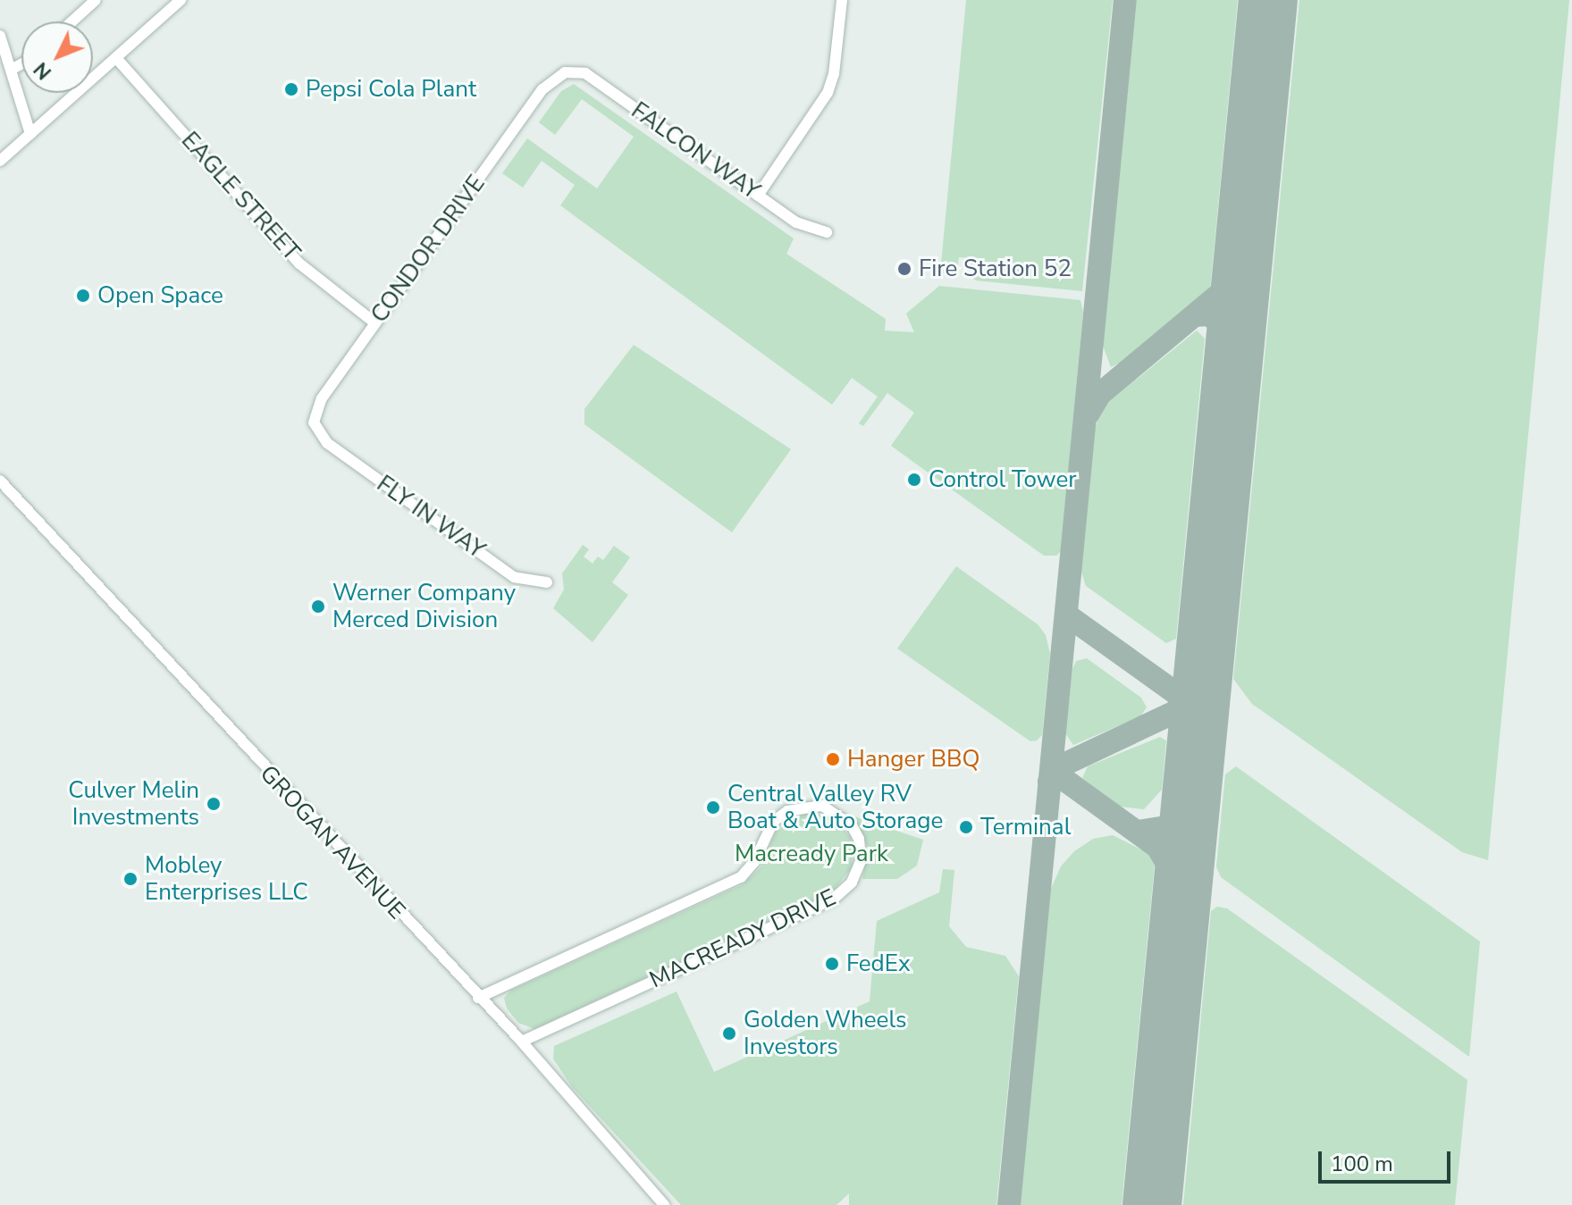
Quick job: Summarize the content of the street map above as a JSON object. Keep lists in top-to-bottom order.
{
  "streets": {
    "street": [
      "FALCON WAY",
      "EAGLE STREET",
      "CONDOR DRIVE",
      "FLY IN WAY",
      "GROGAN AVENUE",
      "MACREADY DRIVE"
    ]
  },
  "crossings": [
    ["FALCON WAY", "CONDOR DRIVE"],
    ["EAGLE STREET", "CONDOR DRIVE"],
    ["CONDOR DRIVE", "FLY IN WAY"],
    ["GROGAN AVENUE", "MACREADY DRIVE"]
  ],
  "parks": ["Macready Park"],
  "places": [
    "Pepsi Cola Plant",
    "Fire Station 52",
    "Open Space",
    "Control Tower",
    "Werner Company Merced Division",
    "Hanger BBQ",
    "Culver Melin Investments",
    "Central Valley RV Boat & Auto Storage",
    "Terminal",
    "Mobley Enterprises LLC",
    "FedEx",
    "Golden Wheels Investors"
  ],
  "scale_bar": "100 m",
  "north": "bottom left"
}
